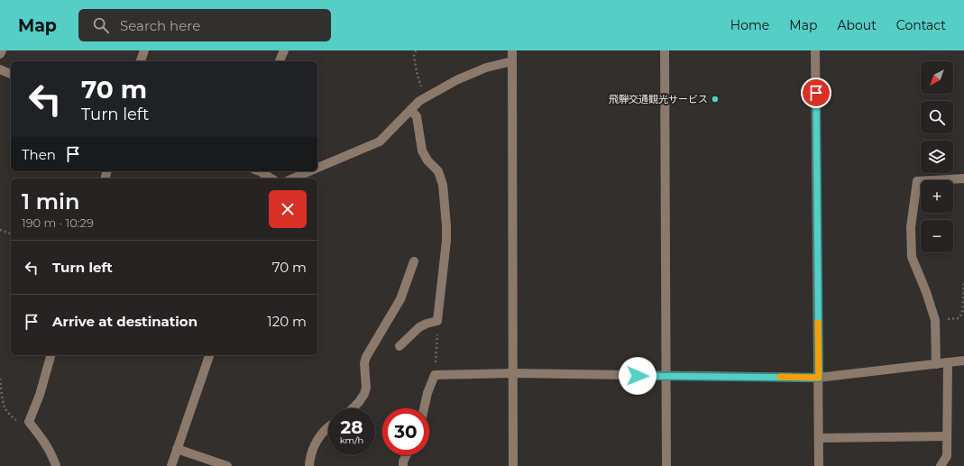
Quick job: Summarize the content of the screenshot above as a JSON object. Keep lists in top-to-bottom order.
{
  "places": ["飛騨交通観光サービス"],
  "north": "bottom left",
  "page": {
    "header": "Map",
    "search": "Search here",
    "nav": [
      "Home",
      "Map",
      "About",
      "Contact"
    ],
    "map_buttons": ["+", "−"],
    "turn": ["70 m", "Turn left"],
    "then": "Then",
    "heading": ["1 min", "190 m · 10:29"],
    "list": [
      {
        "name": "Turn left",
        "value": "70 m"
      },
      {
        "name": "Arrive at destination",
        "value": "120 m"
      }
    ],
    "speed": "28 km/h",
    "limit": "30"
  }
}
